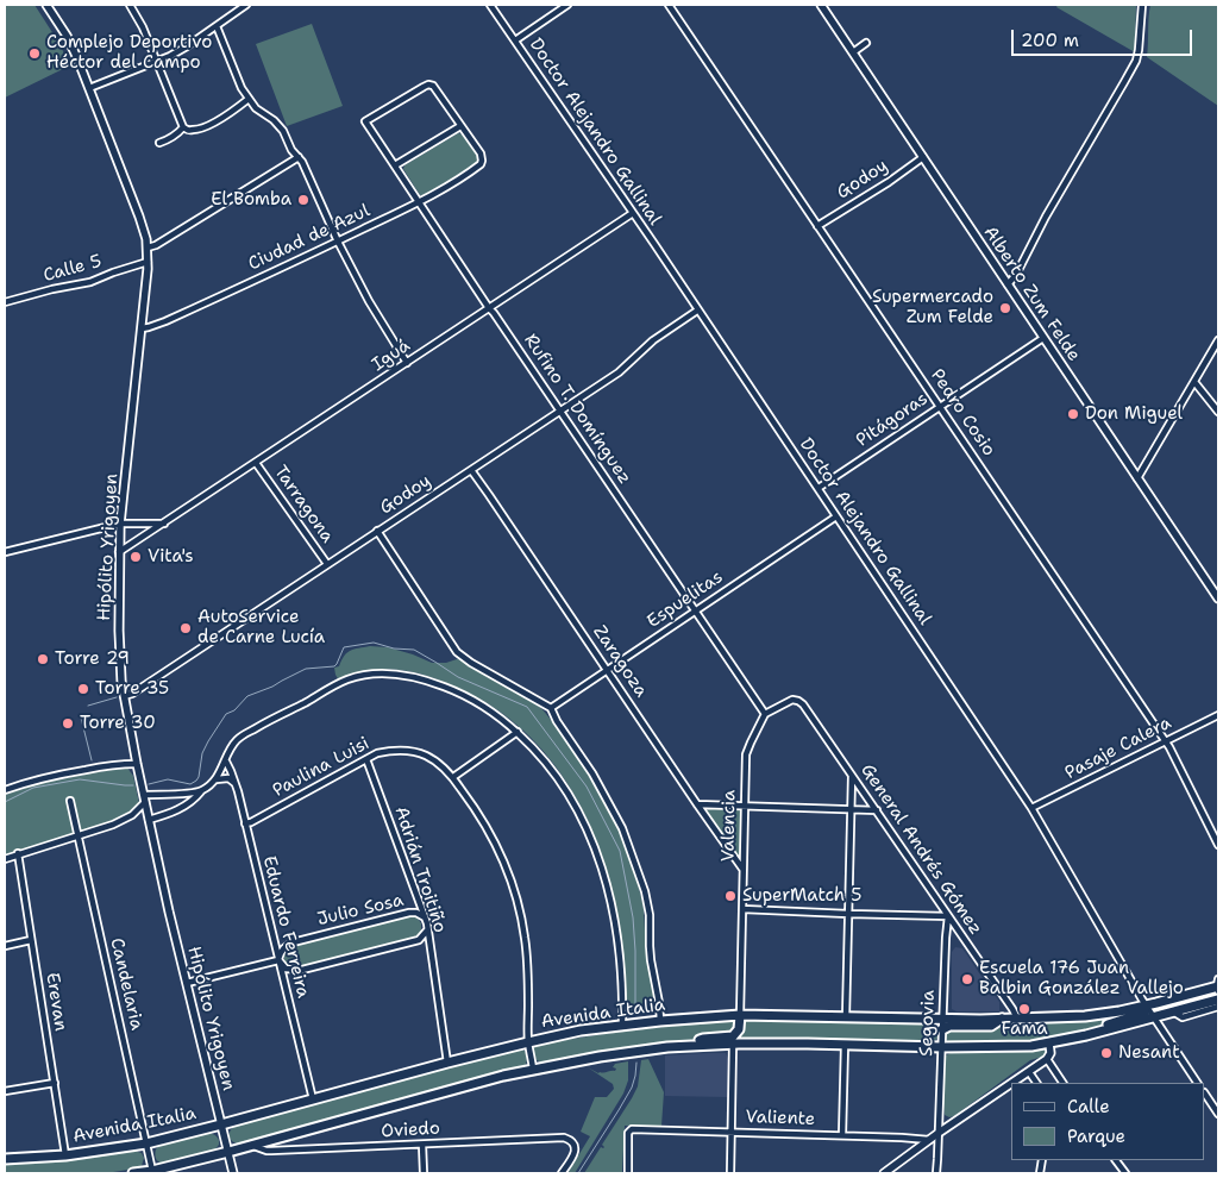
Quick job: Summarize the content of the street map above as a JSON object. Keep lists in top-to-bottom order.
{
  "streets": {
    "main road": ["Avenida Italia"],
    "street": [
      "Doctor Alejandro Gallinal",
      "Godoy",
      "Ciudad de Azul",
      "Calle 5",
      "Alberto Zum Felde",
      "Iguá",
      "Rufino T. Domínguez",
      "Pedro Cosio",
      "Pitágoras",
      "Tarragona",
      "Hipólito Yrigoyen",
      "Espuelitas",
      "Zaragoza",
      "Pasaje Calera",
      "Paulina Luisi",
      "Valencia",
      "General Andrés Gómez",
      "Adrián Troitiño",
      "Julio Sosa",
      "Eduardo Ferreira",
      "Candelaria",
      "Erevan",
      "Segovia",
      "Valiente",
      "Oviedo"
    ]
  },
  "crossings": [
    ["Doctor Alejandro Gallinal", "Godoy"],
    ["Doctor Alejandro Gallinal", "Iguá"],
    ["Doctor Alejandro Gallinal", "Pitágoras"],
    ["Doctor Alejandro Gallinal", "Espuelitas"],
    ["Doctor Alejandro Gallinal", "Pasaje Calera"],
    ["Doctor Alejandro Gallinal", "Avenida Italia"],
    ["Godoy", "Alberto Zum Felde"],
    ["Godoy", "Rufino T. Domínguez"],
    ["Godoy", "Pedro Cosio"],
    ["Godoy", "Tarragona"],
    ["Godoy", "Hipólito Yrigoyen"],
    ["Godoy", "Zaragoza"],
    ["Ciudad de Azul", "Rufino T. Domínguez"],
    ["Ciudad de Azul", "Hipólito Yrigoyen"],
    ["Calle 5", "Hipólito Yrigoyen"],
    ["Alberto Zum Felde", "Pitágoras"],
    ["Iguá", "Rufino T. Domínguez"],
    ["Iguá", "Tarragona"],
    ["Iguá", "Hipólito Yrigoyen"],
    ["Rufino T. Domínguez", "Espuelitas"],
    ["Rufino T. Domínguez", "Valencia"],
    ["Rufino T. Domínguez", "General Andrés Gómez"],
    ["Pedro Cosio", "Pitágoras"],
    ["Pedro Cosio", "Pasaje Calera"],
    ["Hipólito Yrigoyen", "Avenida Italia"],
    ["Espuelitas", "Zaragoza"],
    ["Zaragoza", "Valencia"],
    ["Paulina Luisi", "Adrián Troitiño"],
    ["Paulina Luisi", "Eduardo Ferreira"],
    ["Paulina Luisi", "Avenida Italia"],
    ["Valencia", "General Andrés Gómez"],
    ["Valencia", "Avenida Italia"],
    ["General Andrés Gómez", "Avenida Italia"],
    ["General Andrés Gómez", "Segovia"],
    ["Adrián Troitiño", "Julio Sosa"],
    ["Adrián Troitiño", "Avenida Italia"],
    ["Julio Sosa", "Eduardo Ferreira"],
    ["Eduardo Ferreira", "Avenida Italia"],
    ["Candelaria", "Avenida Italia"],
    ["Erevan", "Avenida Italia"],
    ["Avenida Italia", "Segovia"]
  ],
  "places": [
    "Complejo Deportivo Héctor del Campo",
    "El Bomba",
    "Supermercado Zum Felde",
    "Don Miguel",
    "Vita's",
    "AutoService de Carne Lucía",
    "Torre 29",
    "Torre 35",
    "Torre 30",
    "SuperMatch 5",
    "Escuela 176 Juan Balbin González Vallejo",
    "Fama",
    "Nesant"
  ],
  "legend": ["Calle", "Parque"],
  "scale_bar": "200 m"
}
